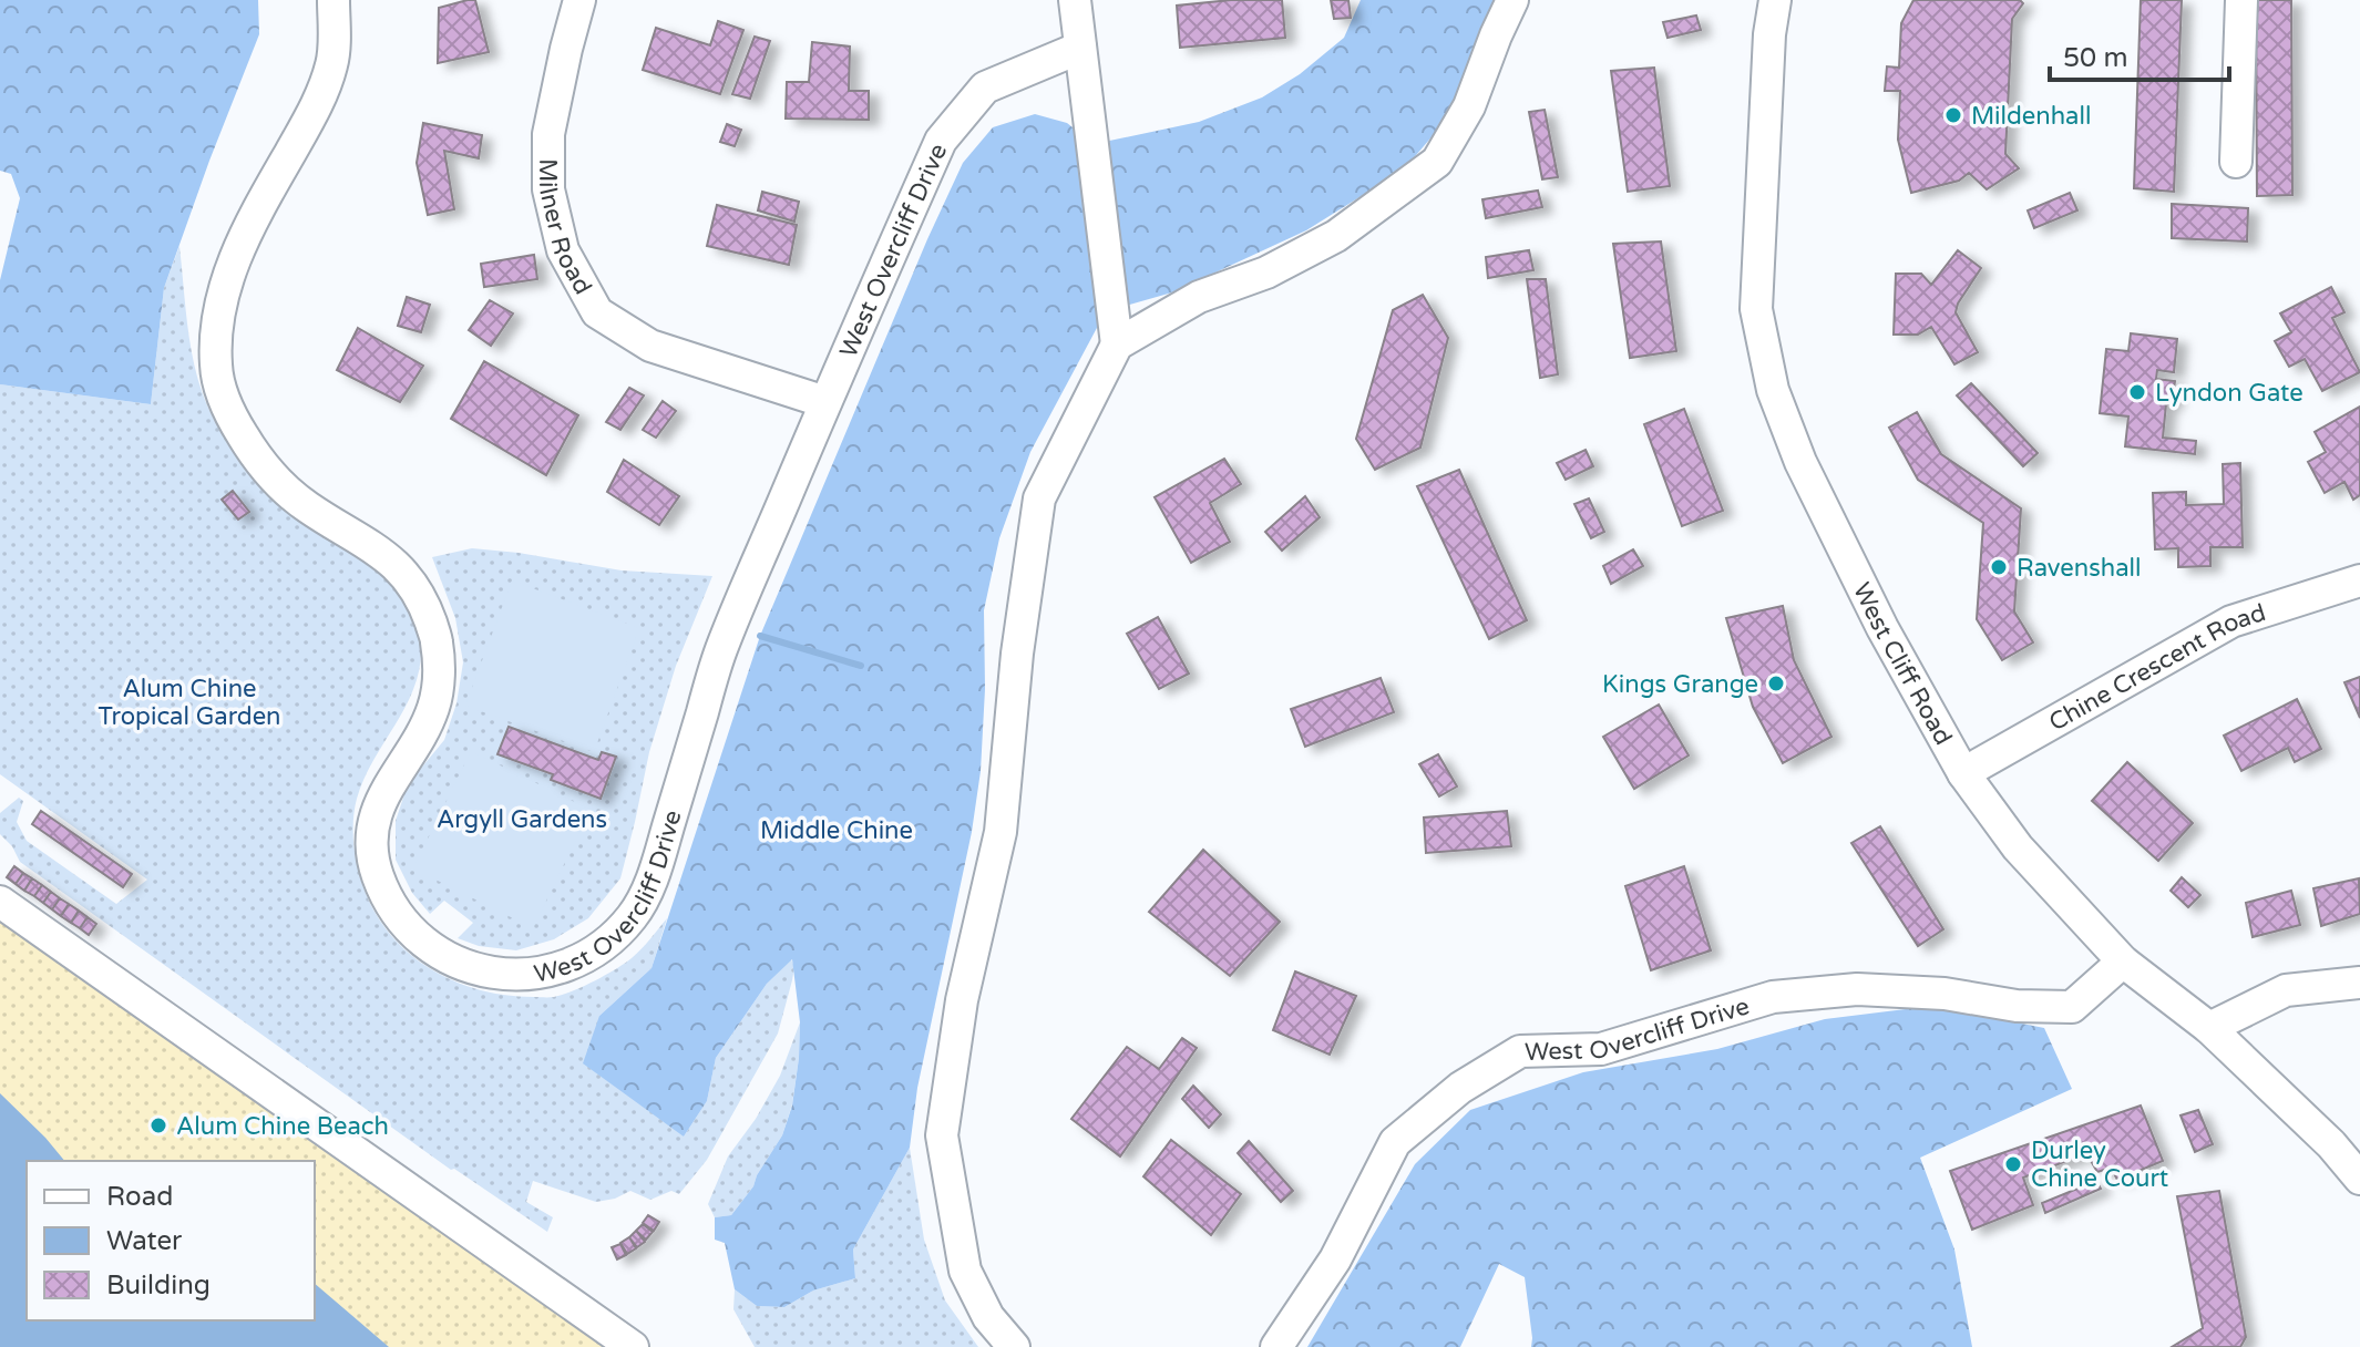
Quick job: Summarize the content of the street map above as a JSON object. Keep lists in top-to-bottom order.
{
  "streets": {
    "street": [
      "Milner Road",
      "West Overcliff Drive",
      "West Cliff Road",
      "Chine Crescent Road"
    ]
  },
  "crossings": [
    ["Milner Road", "West Overcliff Drive"],
    ["West Overcliff Drive", "West Cliff Road"],
    ["West Cliff Road", "Chine Crescent Road"]
  ],
  "parks": ["Alum Chine Tropical Garden", "Argyll Gardens", "Middle Chine"],
  "places": [
    "Mildenhall",
    "Lyndon Gate",
    "Ravenshall",
    "Kings Grange",
    "Alum Chine Beach",
    "Durley Chine Court"
  ],
  "legend": ["Road", "Water", "Building"],
  "scale_bar": "50 m"
}
